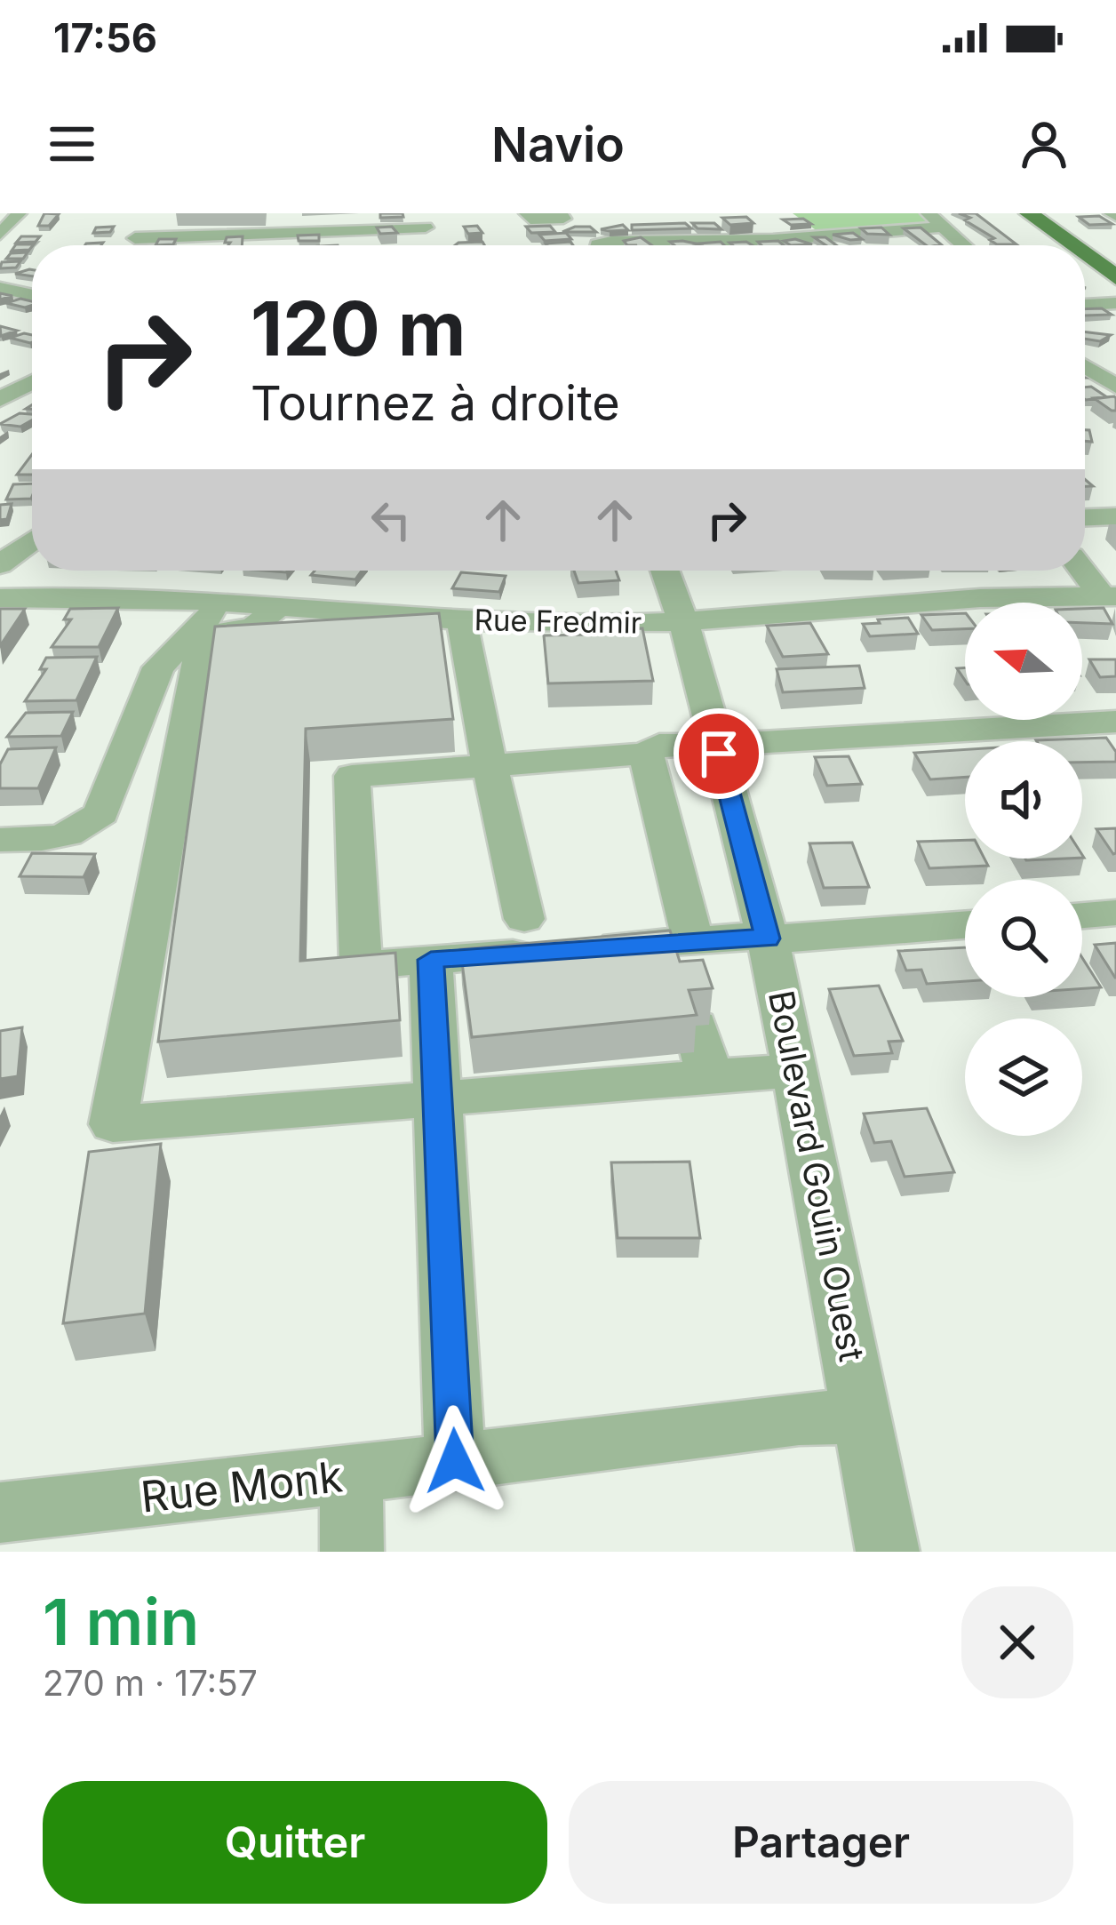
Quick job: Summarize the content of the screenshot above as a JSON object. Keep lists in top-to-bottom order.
{
  "streets": {
    "street": ["Rue Fredmir", "Boulevard Gouin Ouest", "Rue Monk"]
  },
  "crossings": [
    ["Rue Fredmir", "Boulevard Gouin Ouest"],
    ["Boulevard Gouin Ouest", "Rue Monk"]
  ],
  "north": "left",
  "page": {
    "status": "17:56",
    "header": "Navio",
    "turn": ["120 m", "Tournez à droite"],
    "heading": ["1 min", "270 m · 17:57"],
    "buttons": ["Quitter", "Partager"]
  }
}
